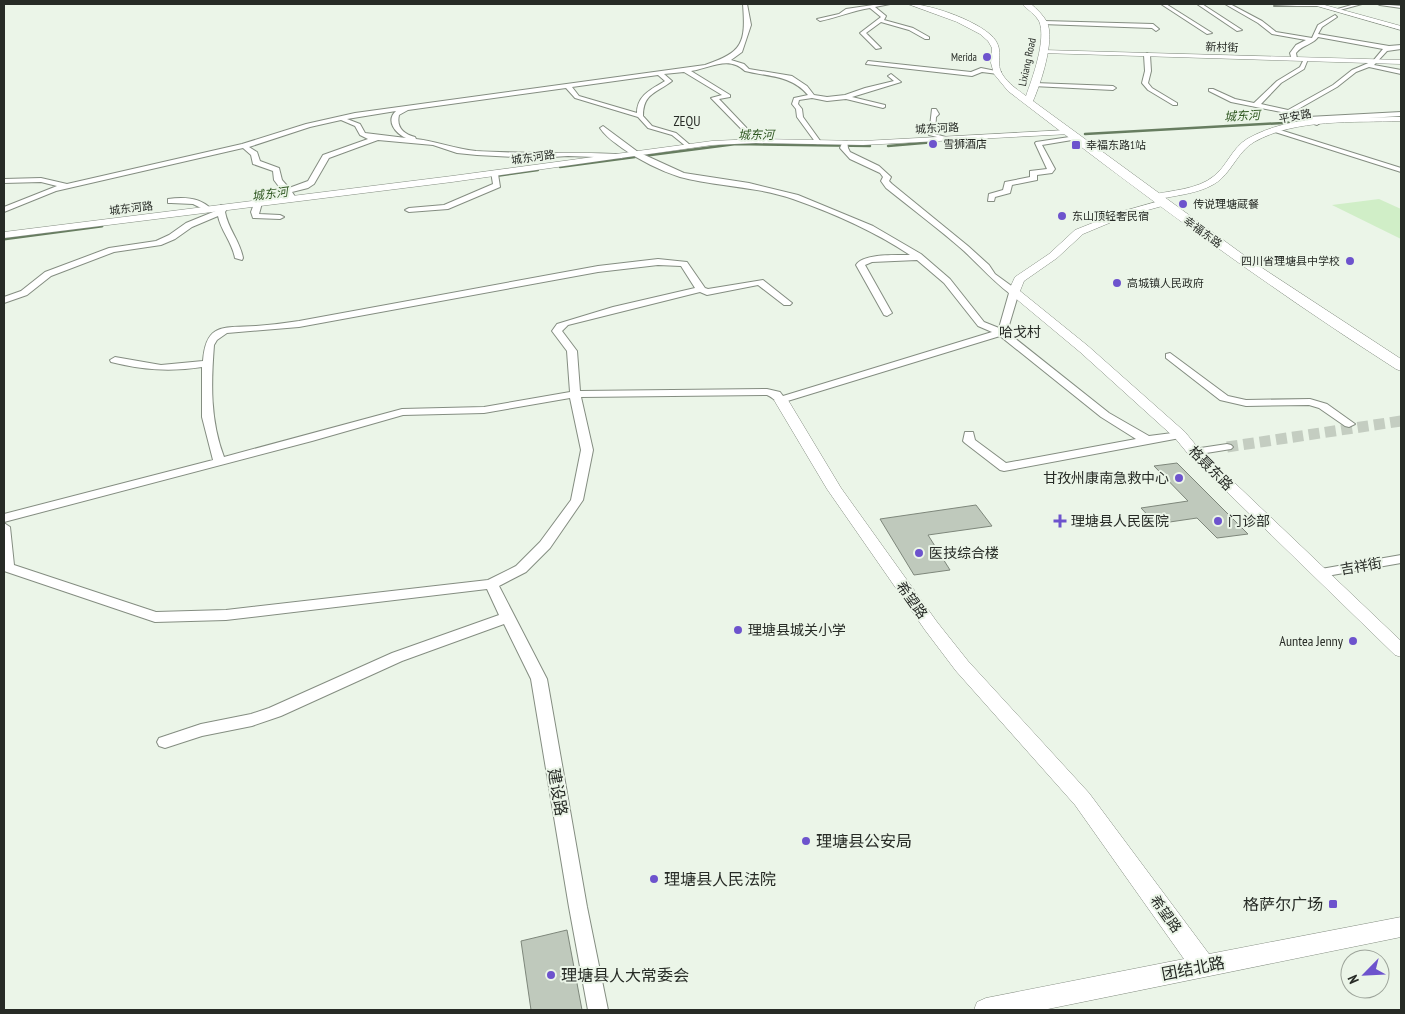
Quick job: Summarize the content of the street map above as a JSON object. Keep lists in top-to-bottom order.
{
  "streets": {
    "main road": ["Lixiang Road", "幸福东路"],
    "street": [
      "新村街",
      "平安路",
      "城东河路",
      "格聂东路",
      "吉祥街",
      "希望路",
      "建设路",
      "团结北路"
    ]
  },
  "crossings": [
    ["新村街", "Lixiang Road"],
    ["Lixiang Road", "幸福东路"],
    ["平安路", "幸福东路"],
    ["平安路", "格聂东路"],
    ["城东河路", "幸福东路"],
    ["格聂东路", "吉祥街"],
    ["希望路", "团结北路"]
  ],
  "districts": ["ZEQU", "哈戈村"],
  "water": ["城东河"],
  "places": {
    "other": [
      "Merida",
      "雪狮酒店",
      "传说理塘蔵餐",
      "东山顶轻奢民宿",
      "四川省理塘县中学校",
      "高城镇人民政府",
      "甘孜州康南急救中心",
      "门诊部",
      "医技综合楼",
      "理塘县城关小学",
      "Auntea Jenny",
      "理塘县公安局",
      "理塘县人民法院",
      "理塘县人大常委会"
    ],
    "transit": ["幸福东路1站", "格萨尔广场"],
    "health": ["理塘县人民医院"]
  },
  "north": "bottom left"
}
